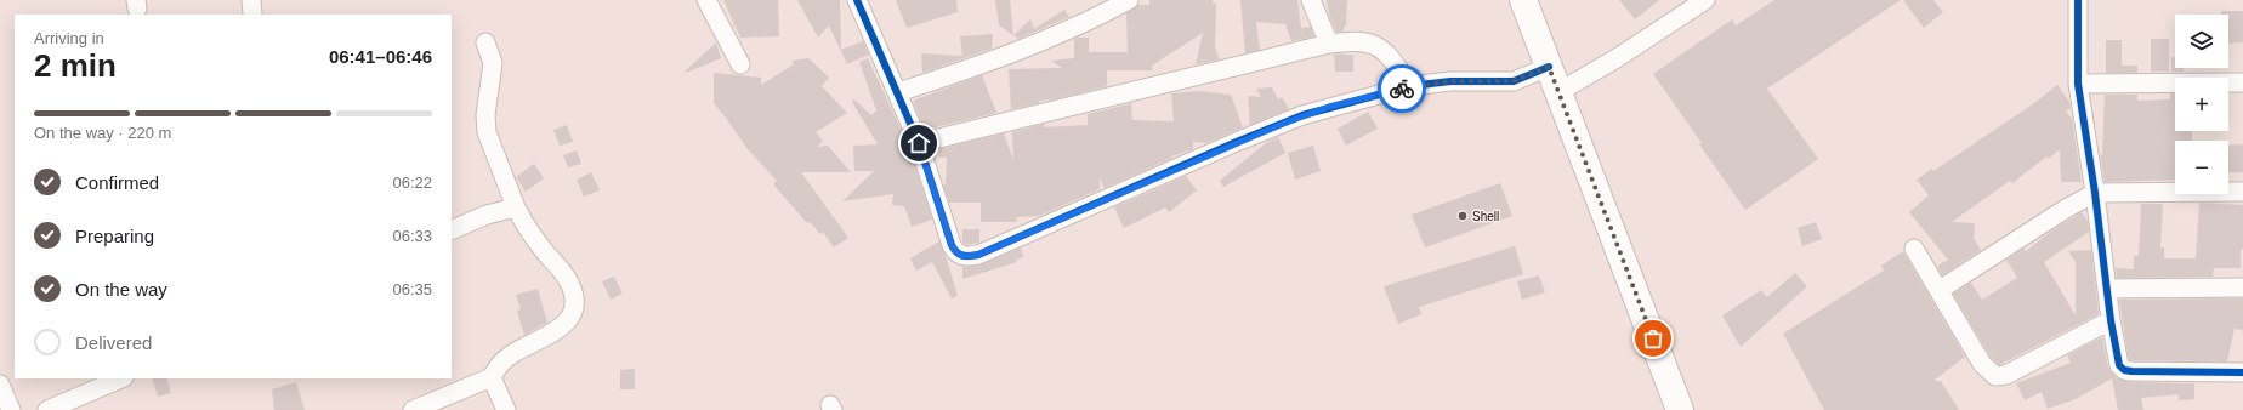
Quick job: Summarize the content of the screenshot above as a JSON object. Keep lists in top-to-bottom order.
{
  "places": ["Shell"],
  "page": {
    "map_buttons": ["+", "−"],
    "heading": ["2 min", "Arriving in", "06:41–06:46"],
    "bar": "On the way · 220 m",
    "list": [
      ["Confirmed", "06:22"],
      ["Preparing", "06:33"],
      ["On the way", "06:35"],
      "Delivered"
    ]
  }
}
